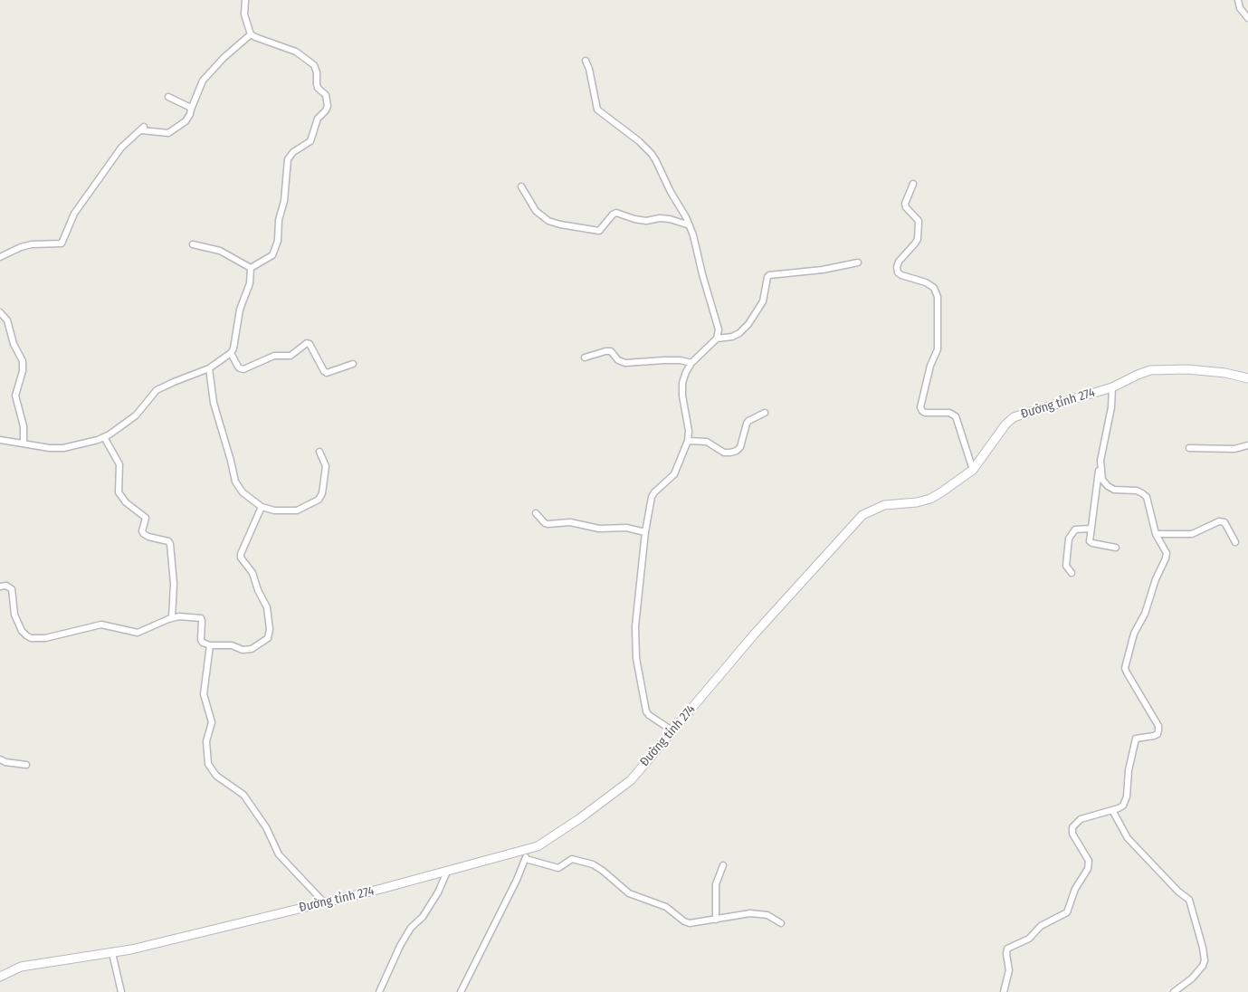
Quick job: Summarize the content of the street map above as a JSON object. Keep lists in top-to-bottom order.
{
  "streets": {
    "main road": ["Đường tỉnh 274"]
  }
}
